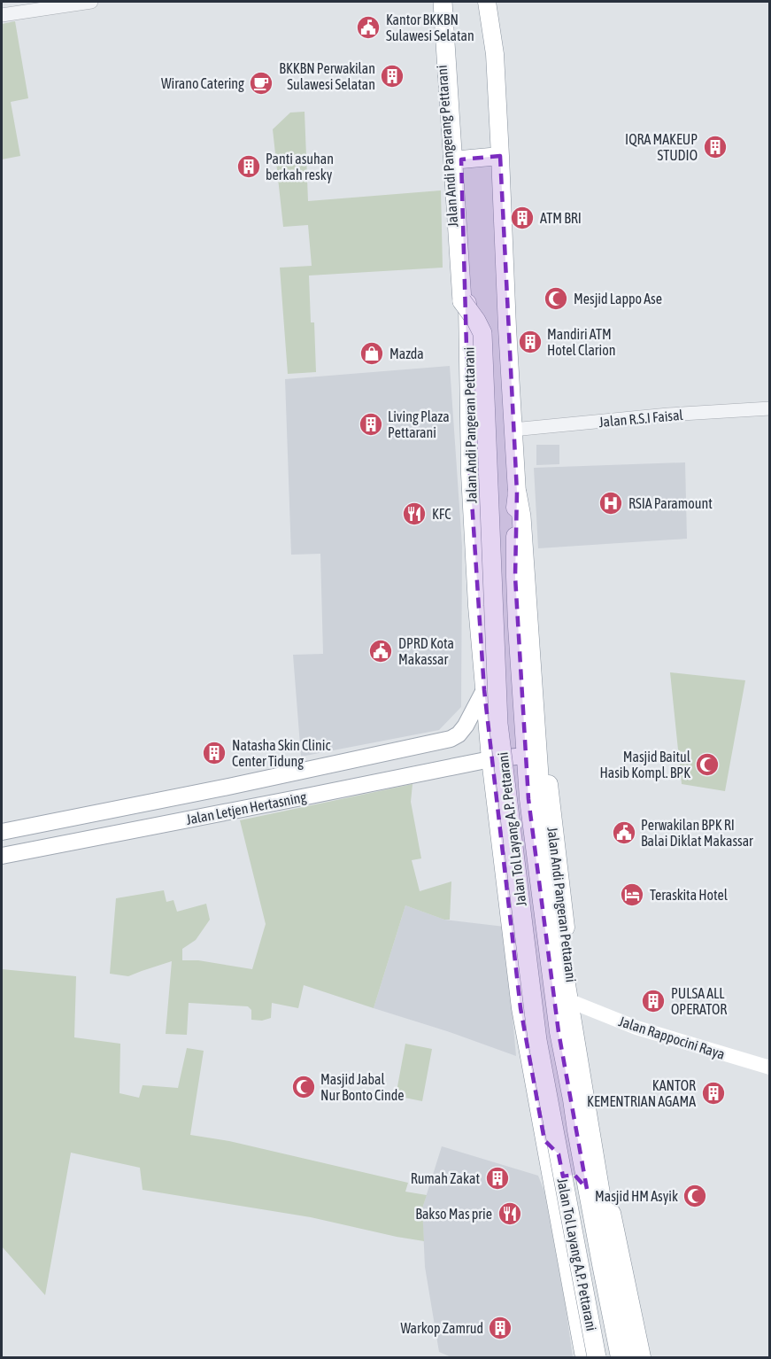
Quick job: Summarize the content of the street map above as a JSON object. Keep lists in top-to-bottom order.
{
  "streets": {
    "highway": ["Jalan Andi Pangerang Pettarani", "Jalan Andi Pangeran Pettarani", "Jalan Tol Layang A.P. Pettarani"],
    "main road": ["Jalan Letjen Hertasning", "Jalan Rappocini Raya"],
    "street": ["Jalan R.S.I Faisal"]
  },
  "crossings": [
    ["Jalan Andi Pangerang Pettarani", "Jalan Andi Pangeran Pettarani"],
    ["Jalan Andi Pangerang Pettarani", "Jalan Tol Layang A.P. Pettarani"],
    ["Jalan R.S.I Faisal", "Jalan Andi Pangeran Pettarani"],
    ["Jalan Andi Pangeran Pettarani", "Jalan Letjen Hertasning"],
    ["Jalan Andi Pangeran Pettarani", "Jalan Tol Layang A.P. Pettarani"],
    ["Jalan Andi Pangeran Pettarani", "Jalan Rappocini Raya"]
  ],
  "places": {
    "public building": ["Kantor BKKBN Sulawesi Selatan", "DPRD Kota Makassar", "Perwakilan BPK RI Balai Diklat Makassar"],
    "building": [
      "BKKBN Perwakilan Sulawesi Selatan",
      "IQRA MAKEUP STUDIO",
      "Panti asuhan berkah resky",
      "ATM BRI",
      "Mandiri ATM Hotel Clarion",
      "Living Plaza Pettarani",
      "Natasha Skin Clinic Center Tidung",
      "PULSA ALL OPERATOR",
      "KANTOR KEMENTRIAN AGAMA",
      "Rumah Zakat",
      "Warkop Zamrud"
    ],
    "cafe": ["Wirano Catering"],
    "mosque": [
      "Mesjid Lappo Ase",
      "Masjid Baitul Hasib Kompl. BPK",
      "Masjid Jabal Nur Bonto Cinde",
      "Masjid HM Asyik"
    ],
    "shop": ["Mazda"],
    "hospital": ["RSIA Paramount"],
    "restaurant": ["KFC", "Bakso Mas prie"],
    "hotel": ["Teraskita Hotel"]
  }
}
